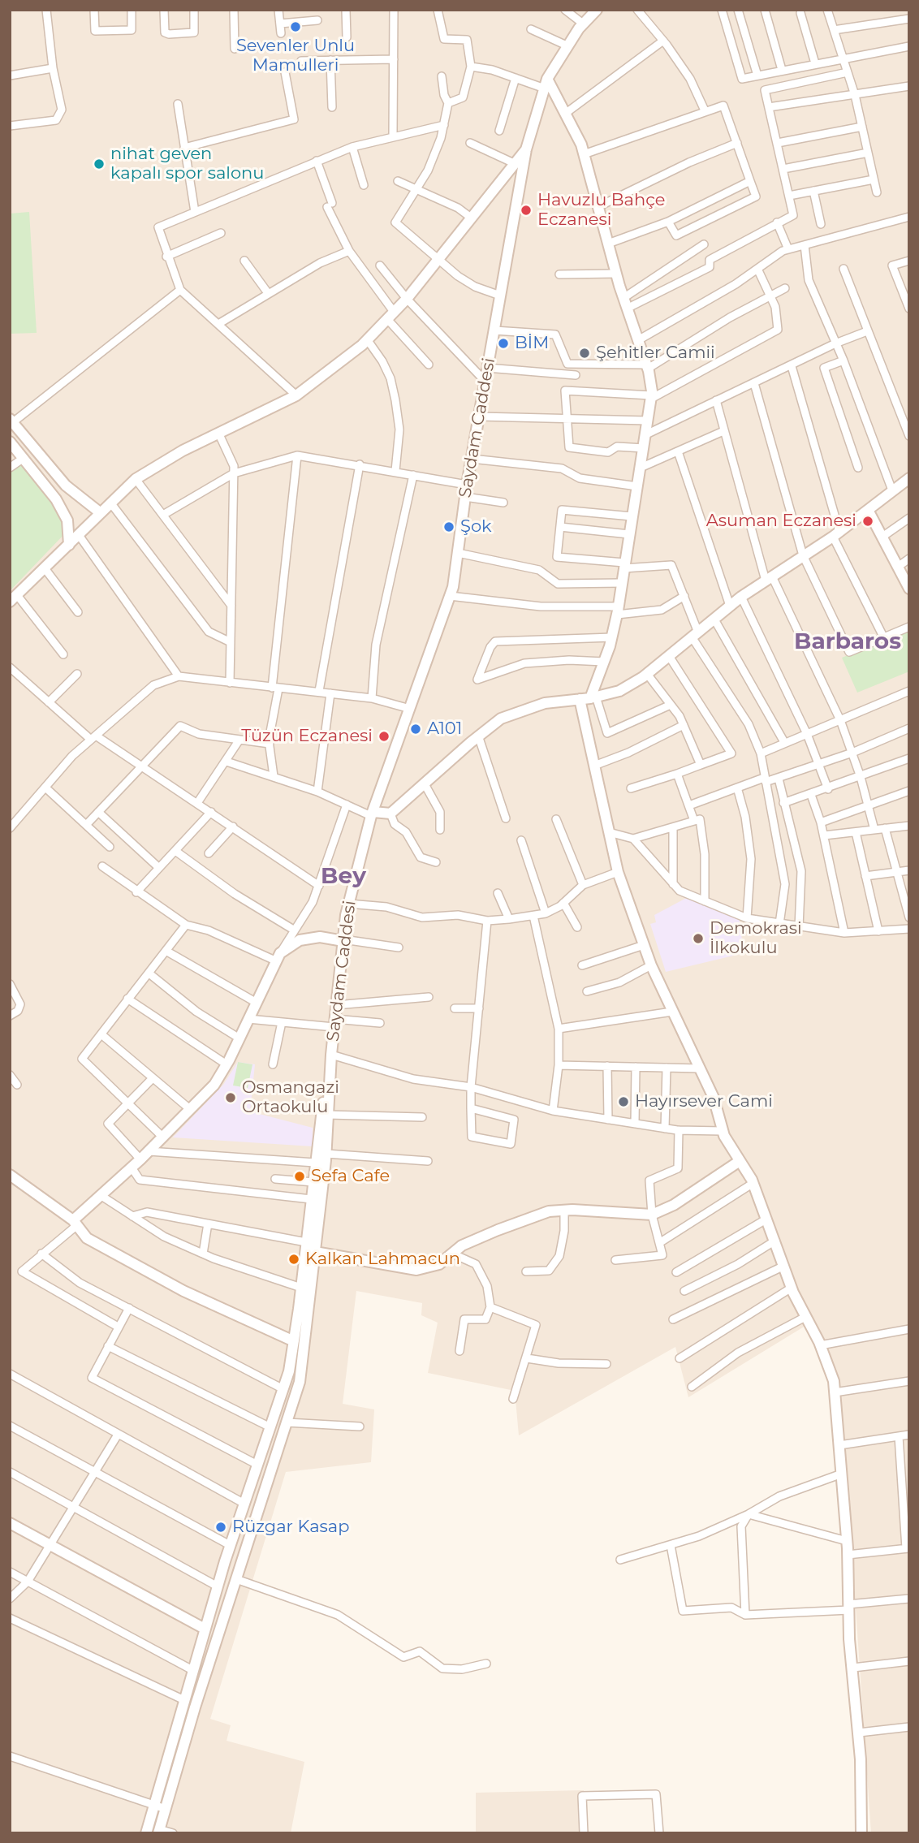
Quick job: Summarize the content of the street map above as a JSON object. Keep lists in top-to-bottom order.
{
  "streets": {
    "main road": ["Saydam Caddesi"]
  },
  "districts": ["Barbaros", "Bey"],
  "places": [
    "Sevenler Unlu Mamulleri",
    "nihat geven kapalı spor salonu",
    "Havuzlu Bahçe Eczanesi",
    "BİM",
    "Şehitler Camii",
    "Asuman Eczanesi",
    "Şok",
    "A101",
    "Tüzün Eczanesi",
    "Demokrasi İlkokulu",
    "Osmangazi Ortaokulu",
    "Hayırsever Cami",
    "Sefa Cafe",
    "Kalkan Lahmacun",
    "Rüzgar Kasap"
  ]
}
